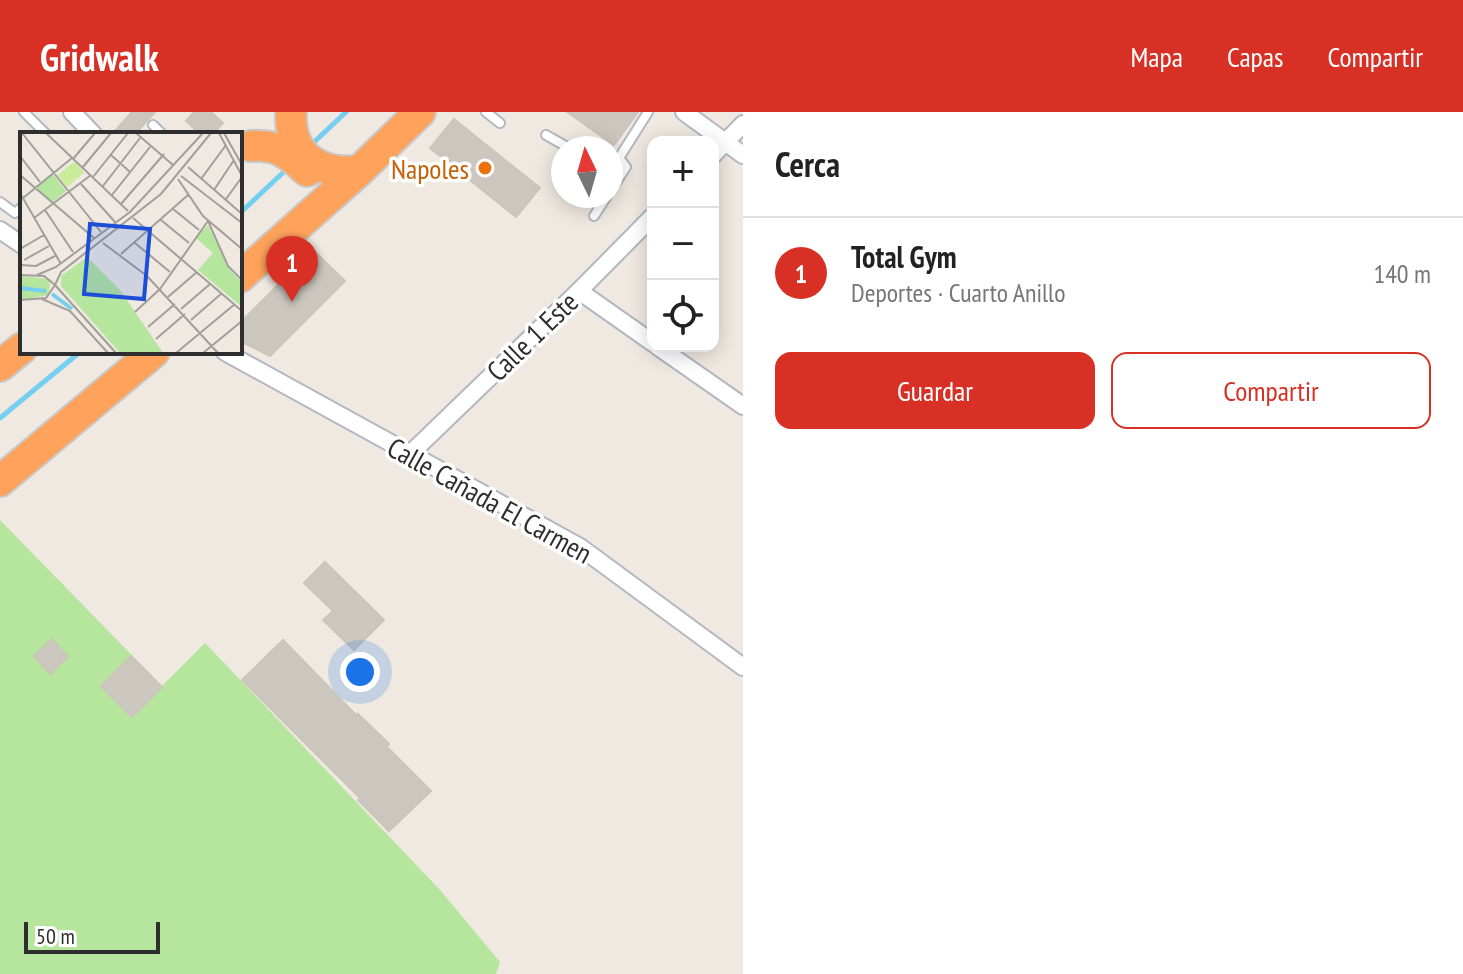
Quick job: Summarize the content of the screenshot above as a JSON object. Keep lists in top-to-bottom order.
{
  "streets": {
    "street": ["Calle 1 Este", "Calle Cañada El Carmen"]
  },
  "crossings": [
    ["Calle 1 Este", "Calle Cañada El Carmen"]
  ],
  "places": ["Napoles"],
  "scale_bar": "50 m",
  "north": "top",
  "page": {
    "header": "Gridwalk",
    "nav": ["Mapa", "Capas", "Compartir"],
    "heading": "Cerca",
    "map_buttons": ["+", "−"],
    "list": [
      {
        "mark": "1",
        "name": "Total Gym",
        "note": "Deportes · Cuarto Anillo",
        "value": "140 m"
      }
    ],
    "pins": "1",
    "buttons": ["Guardar", "Compartir"],
    "scale": "50 m"
  }
}
